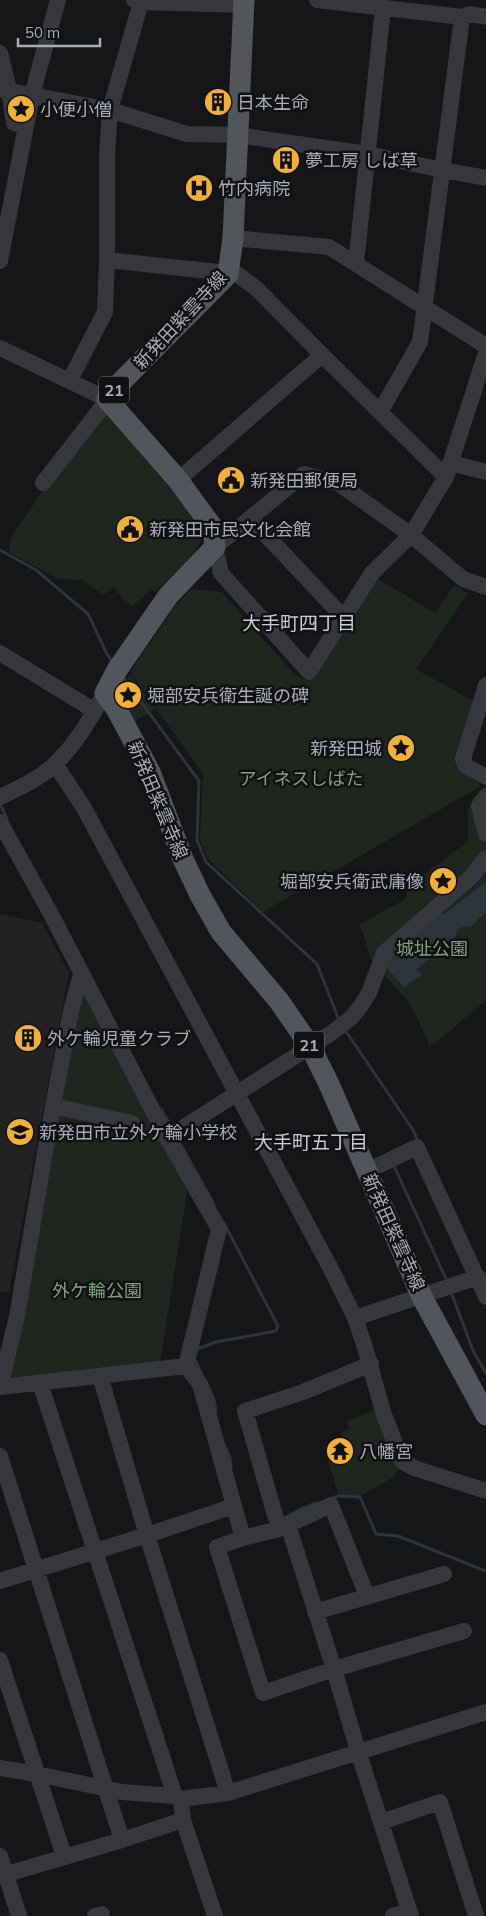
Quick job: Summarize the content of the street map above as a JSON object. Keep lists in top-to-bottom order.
{
  "streets": {
    "main road": ["新発田紫雲寺線", "21"]
  },
  "crossings": [
    ["新発田紫雲寺線", "21"]
  ],
  "districts": ["大手町四丁目", "大手町五丁目"],
  "parks": ["アイネスしばた", "城址公園", "外ケ輪公園"],
  "places": {
    "building": ["日本生命", "夢工房 しば草", "外ケ輪児童クラブ"],
    "place": [
      "小便小僧",
      "堀部安兵衛生誕の碑",
      "新発田城",
      "堀部安兵衛武庸像"
    ],
    "hospital": ["竹内病院"],
    "public building": ["新発田郵便局", "新発田市民文化会館"],
    "school or university": ["新発田市立外ケ輪小学校"],
    "temple": ["八幡宮"]
  },
  "scale_bar": "50 m"
}
